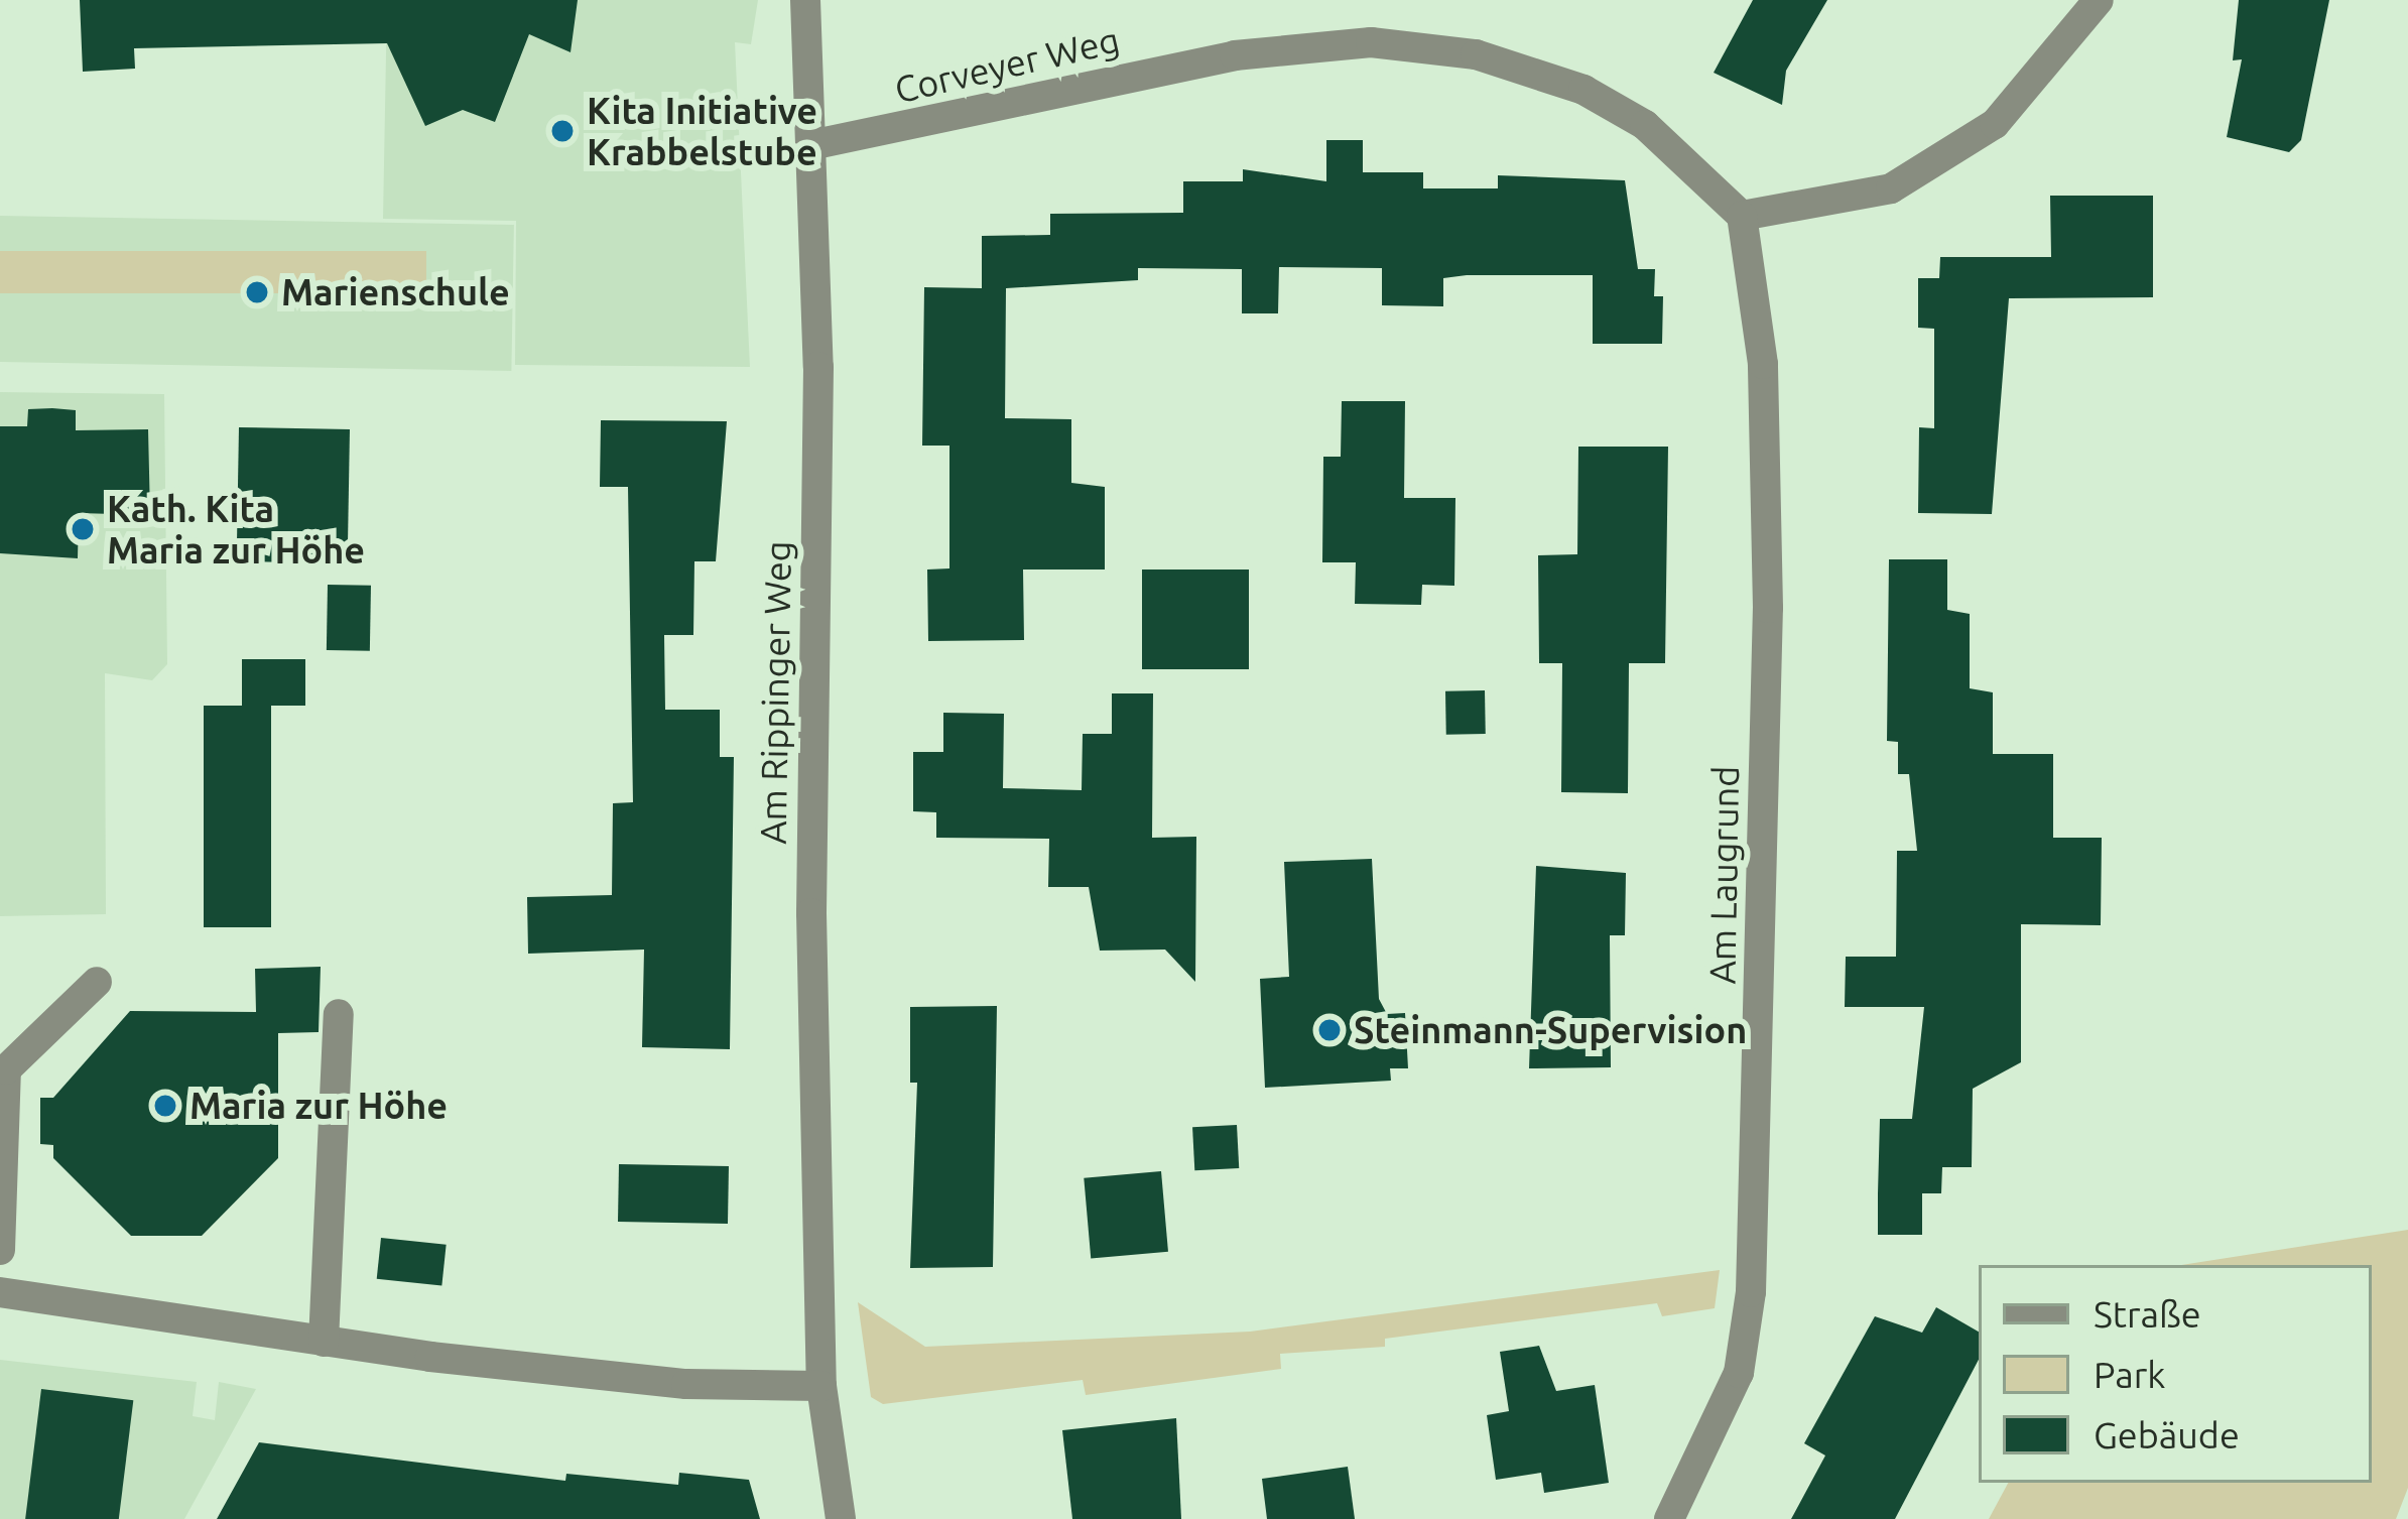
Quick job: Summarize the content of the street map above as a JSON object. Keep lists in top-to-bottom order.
{
  "streets": {
    "street": ["Corveyer Weg", "Am Rippinger Weg", "Am Laugrund"]
  },
  "crossings": [
    ["Corveyer Weg", "Am Rippinger Weg"],
    ["Corveyer Weg", "Am Laugrund"]
  ],
  "places": [
    "Kita Initiative Krabbelstube",
    "Marienschule",
    "Kath. Kita Maria zur Höhe",
    "Steinmann-Supervision",
    "Maria zur Höhe"
  ],
  "legend": ["Straße", "Park", "Gebäude"]
}
